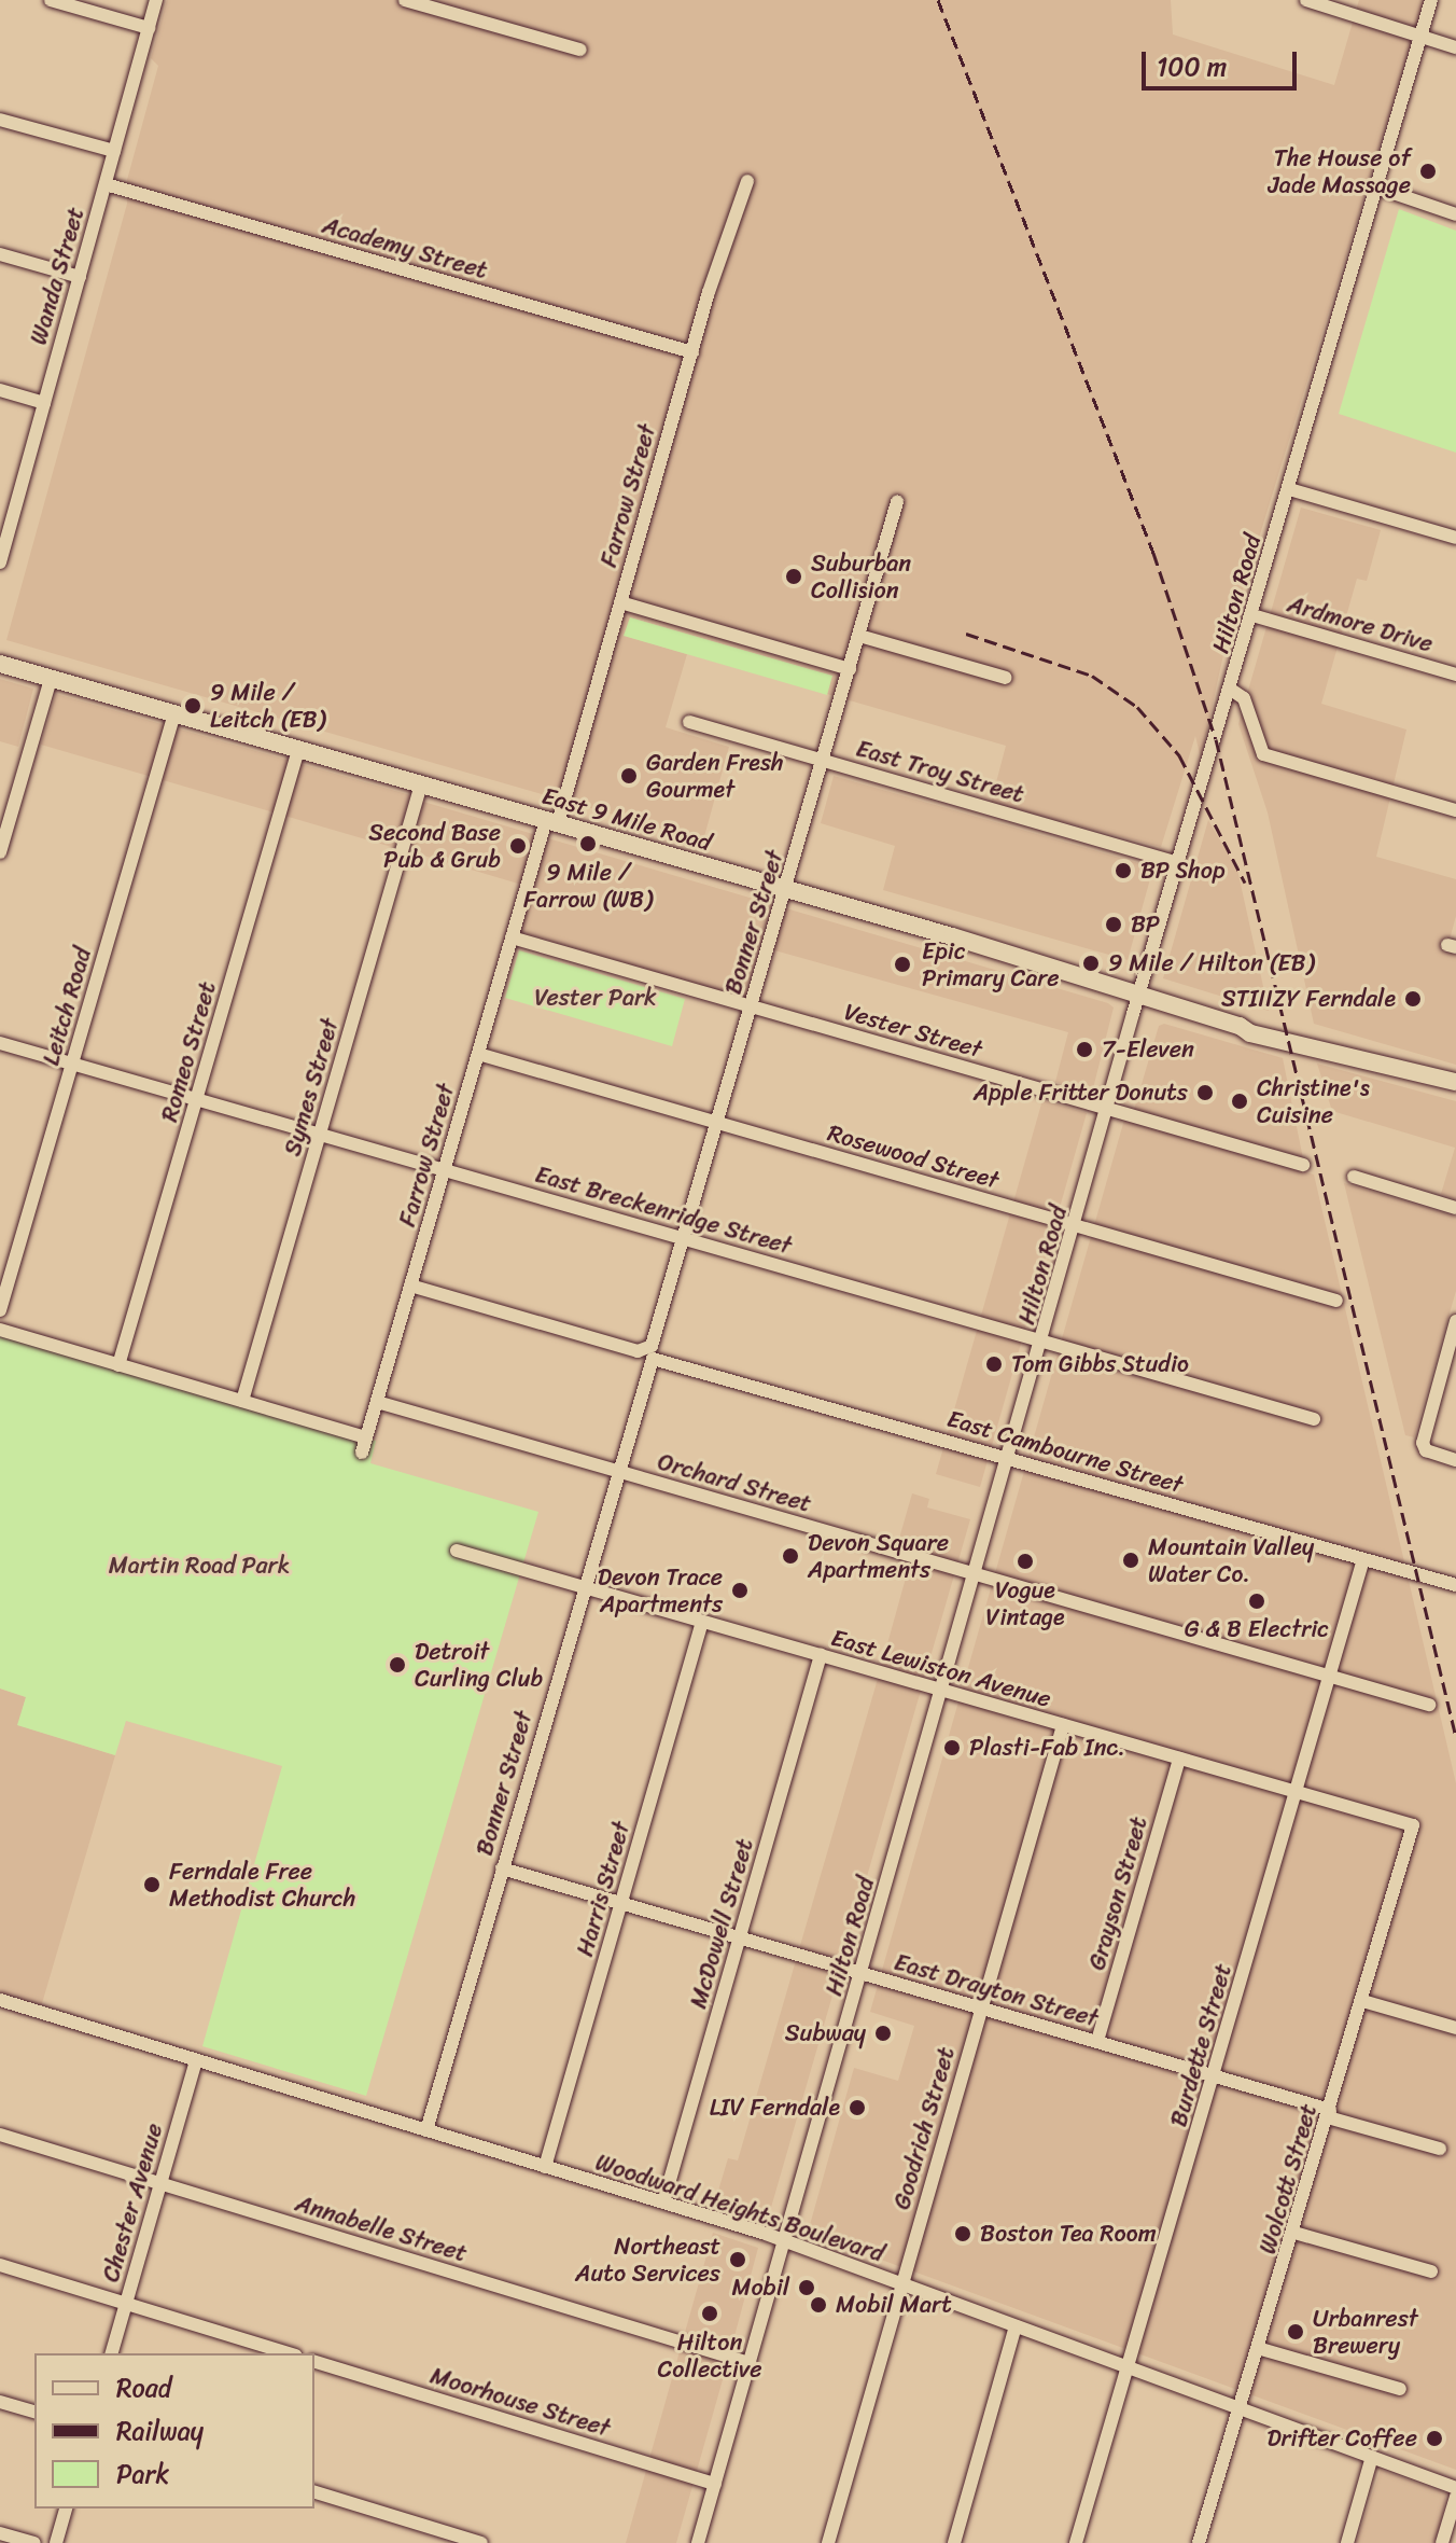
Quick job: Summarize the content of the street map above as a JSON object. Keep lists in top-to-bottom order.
{
  "streets": {
    "main road": ["East 9 Mile Road"],
    "street": [
      "Academy Street",
      "Wanda Street",
      "Farrow Street",
      "Hilton Road",
      "Ardmore Drive",
      "East Troy Street",
      "Bonner Street",
      "Leitch Road",
      "Vester Street",
      "Romeo Street",
      "Symes Street",
      "Rosewood Street",
      "East Breckenridge Street",
      "East Cambourne Street",
      "Orchard Street",
      "East Lewiston Avenue",
      "Harris Street",
      "Grayson Street",
      "McDowell Street",
      "East Drayton Street",
      "Burdette Street",
      "Goodrich Street",
      "Wolcott Street",
      "Chester Avenue",
      "Woodward Heights Boulevard",
      "Annabelle Street",
      "Moorhouse Street"
    ]
  },
  "crossings": [
    ["Academy Street", "Wanda Street"],
    ["Academy Street", "Farrow Street"],
    ["Farrow Street", "East 9 Mile Road"],
    ["Farrow Street", "Bonner Street"],
    ["Farrow Street", "Vester Street"],
    ["Farrow Street", "Rosewood Street"],
    ["Farrow Street", "East Breckenridge Street"],
    ["Farrow Street", "Orchard Street"],
    ["Hilton Road", "Ardmore Drive"],
    ["Hilton Road", "East Troy Street"],
    ["Hilton Road", "East 9 Mile Road"],
    ["Hilton Road", "Vester Street"],
    ["Hilton Road", "Rosewood Street"],
    ["Hilton Road", "East Breckenridge Street"],
    ["Hilton Road", "East Cambourne Street"],
    ["Hilton Road", "Orchard Street"],
    ["Hilton Road", "East Lewiston Avenue"],
    ["Hilton Road", "East Drayton Street"],
    ["Hilton Road", "Woodward Heights Boulevard"],
    ["Hilton Road", "Annabelle Street"],
    ["Hilton Road", "Moorhouse Street"],
    ["East Troy Street", "Bonner Street"],
    ["East 9 Mile Road", "Bonner Street"],
    ["East 9 Mile Road", "Leitch Road"],
    ["East 9 Mile Road", "Romeo Street"],
    ["East 9 Mile Road", "Symes Street"],
    ["Bonner Street", "Vester Street"],
    ["Bonner Street", "Rosewood Street"],
    ["Bonner Street", "East Breckenridge Street"],
    ["Bonner Street", "East Cambourne Street"],
    ["Bonner Street", "Orchard Street"],
    ["Bonner Street", "East Lewiston Avenue"],
    ["Bonner Street", "East Drayton Street"],
    ["Bonner Street", "Woodward Heights Boulevard"],
    ["Leitch Road", "East Breckenridge Street"],
    ["Romeo Street", "East Breckenridge Street"],
    ["Symes Street", "East Breckenridge Street"],
    ["East Cambourne Street", "Burdette Street"],
    ["Orchard Street", "Burdette Street"],
    ["East Lewiston Avenue", "Harris Street"],
    ["East Lewiston Avenue", "Grayson Street"],
    ["East Lewiston Avenue", "McDowell Street"],
    ["East Lewiston Avenue", "Burdette Street"],
    ["East Lewiston Avenue", "Goodrich Street"],
    ["East Lewiston Avenue", "Wolcott Street"],
    ["Harris Street", "East Drayton Street"],
    ["Harris Street", "Woodward Heights Boulevard"],
    ["Grayson Street", "East Drayton Street"],
    ["McDowell Street", "East Drayton Street"],
    ["McDowell Street", "Woodward Heights Boulevard"],
    ["East Drayton Street", "Burdette Street"],
    ["East Drayton Street", "Goodrich Street"],
    ["East Drayton Street", "Wolcott Street"],
    ["Burdette Street", "Woodward Heights Boulevard"],
    ["Goodrich Street", "Woodward Heights Boulevard"],
    ["Wolcott Street", "Woodward Heights Boulevard"],
    ["Chester Avenue", "Woodward Heights Boulevard"],
    ["Chester Avenue", "Annabelle Street"]
  ],
  "parks": ["Vester Park", "Martin Road Park"],
  "places": [
    "The House of Jade Massage",
    "Suburban Collision",
    "9 Mile / Leitch (EB)",
    "Garden Fresh Gourmet",
    "9 Mile / Farrow (WB)",
    "Second Base Pub & Grub",
    "BP Shop",
    "BP",
    "9 Mile / Hilton (EB)",
    "Epic Primary Care",
    "STIIIZY Ferndale",
    "7-Eleven",
    "Apple Fritter Donuts",
    "Christine's Cuisine",
    "Tom Gibbs Studio",
    "Devon Square Apartments",
    "Mountain Valley Water Co.",
    "Vogue Vintage",
    "Devon Trace Apartments",
    "G & B Electric",
    "Detroit Curling Club",
    "Plasti-Fab Inc.",
    "Ferndale Free Methodist Church",
    "Subway",
    "LIV Ferndale",
    "Boston Tea Room",
    "Northeast Auto Services",
    "Mobil",
    "Mobil Mart",
    "Hilton Collective",
    "Urbanrest Brewery",
    "Drifter Coffee"
  ],
  "legend": ["Road", "Railway", "Park"],
  "scale_bar": "100 m"
}
